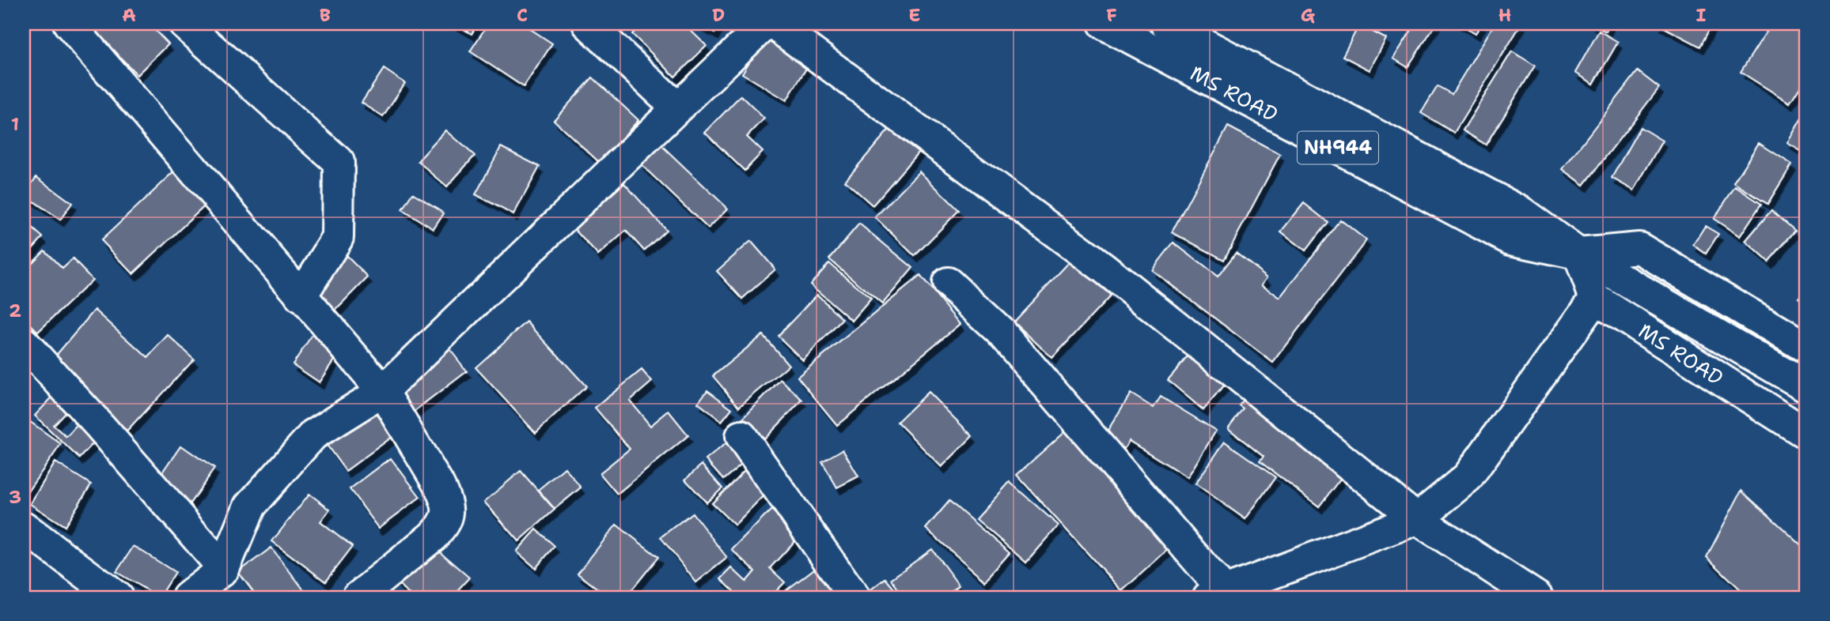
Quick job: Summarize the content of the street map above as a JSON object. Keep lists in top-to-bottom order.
{
  "streets": {
    "main road": ["MS ROAD", "NH944"]
  },
  "crossings": [
    ["MS ROAD", "NH944"]
  ],
  "grid": {
    "columns": [
      "A",
      "B",
      "C",
      "D",
      "E",
      "F",
      "G",
      "H",
      "I"
    ],
    "rows": ["1", "2", "3"]
  }
}
